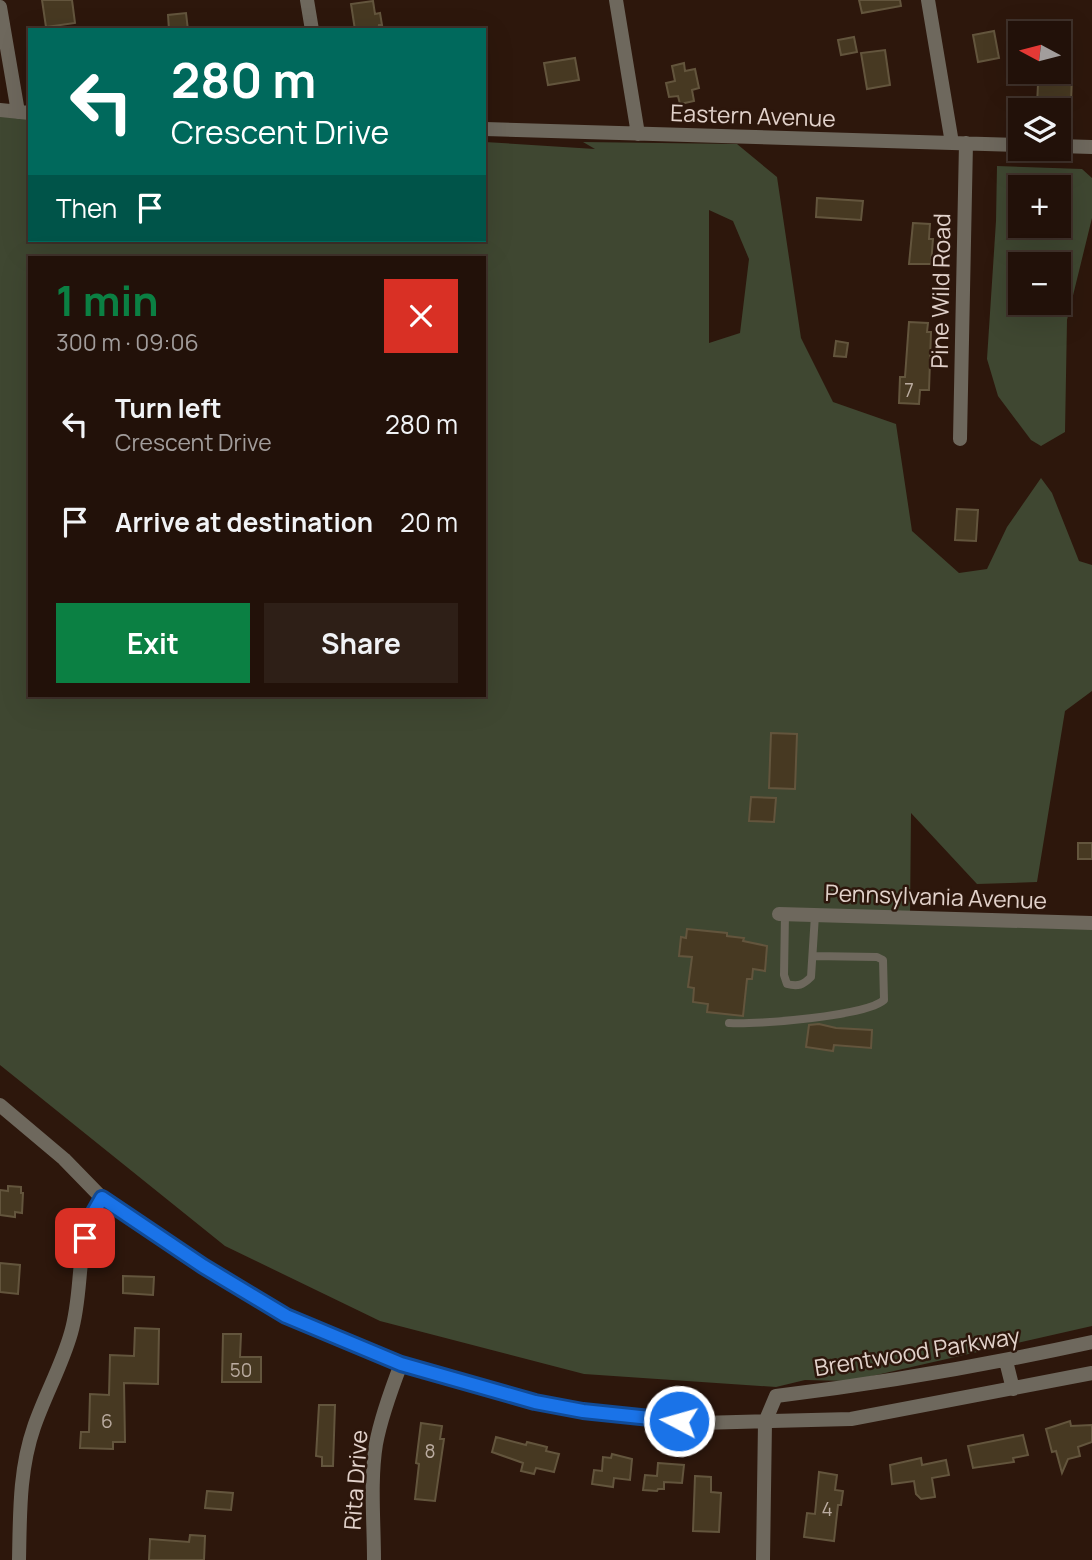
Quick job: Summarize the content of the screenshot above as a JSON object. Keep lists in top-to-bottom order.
{
  "streets": {
    "street": [
      "Eastern Avenue",
      "Pine Wild Road",
      "Pennsylvania Avenue",
      "Brentwood Parkway",
      "Rita Drive"
    ]
  },
  "crossings": [
    ["Eastern Avenue", "Pine Wild Road"]
  ],
  "house_numbers": [
    "7",
    "50",
    "6",
    "8",
    "4"
  ],
  "north": "left",
  "page": {
    "map_buttons": ["+", "−"],
    "turn": ["280 m", "Crescent Drive"],
    "then": "Then",
    "heading": ["1 min", "300 m · 09:06"],
    "list": [
      {
        "name": "Turn left",
        "note": "Crescent Drive",
        "value": "280 m"
      },
      {
        "name": "Arrive at destination",
        "value": "20 m"
      }
    ],
    "buttons": ["Exit", "Share"]
  }
}
